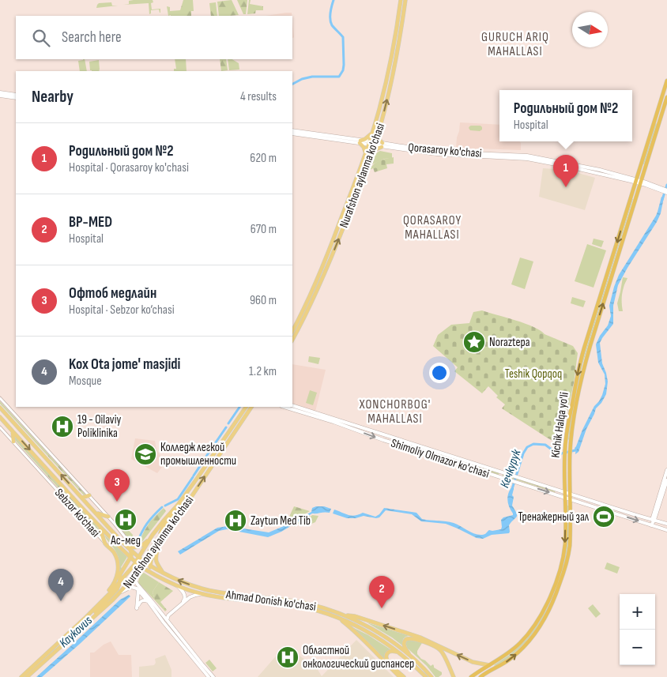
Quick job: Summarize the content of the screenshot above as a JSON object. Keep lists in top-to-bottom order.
{
  "streets": {
    "highway": ["Kichik Halqa yo'li"],
    "main road": [
      "Qorasaroy ko'chasi",
      "Nurafshon aylanma ko'chasi",
      "Shimoliy Olmazor ko'chasi",
      "Sebzor ko‘chasi",
      "Ahmad Donish ko'chasi"
    ]
  },
  "crossings": [
    ["Qorasaroy ko'chasi", "Nurafshon aylanma ko'chasi"],
    ["Qorasaroy ko'chasi", "Kichik Halqa yo'li"],
    ["Nurafshon aylanma ko'chasi", "Sebzor ko‘chasi"],
    ["Nurafshon aylanma ko'chasi", "Ahmad Donish ko'chasi"],
    ["Kichik Halqa yo'li", "Shimoliy Olmazor ko'chasi"],
    ["Sebzor ko‘chasi", "Ahmad Donish ko'chasi"]
  ],
  "districts": ["GURUCH ARIQ MAHALLASI", "QORASAROY MAHALLASI", "XONCHORBOG' MAHALLASI"],
  "water": ["Кечкурук", "Kaykovus"],
  "parks": ["Teshik Qopqoq"],
  "places": {
    "place": ["Noraztepa"],
    "hospital": [
      "19 - Oilaviy Poliklinika",
      "Ас-мед",
      "Zaytun Med Tib",
      "Областной онкологический диспансер"
    ],
    "school or university": ["Колледж легкой промышленности"],
    "sports": ["Тренажерный зал"]
  },
  "north": "right",
  "page": {
    "search": "Search here",
    "heading": ["Nearby", "4 results"],
    "popup": ["Родильный дом №2", "Hospital"],
    "list": [
      {
        "mark": "1",
        "name": "Родильный дом №2",
        "note": "Hospital · Qorasaroy ko'chasi",
        "value": "620 m"
      },
      {
        "mark": "2",
        "name": "BP-MED",
        "note": "Hospital",
        "value": "670 m"
      },
      {
        "mark": "3",
        "name": "Офтоб медлайн",
        "note": "Hospital · Sebzor ko‘chasi",
        "value": "960 m"
      },
      {
        "mark": "4",
        "name": "Kox Ota jome' masjidi",
        "note": "Mosque",
        "value": "1.2 km"
      }
    ],
    "pins": [
      "1",
      "3",
      "4",
      "2"
    ],
    "map_buttons": ["+", "−"]
  }
}
